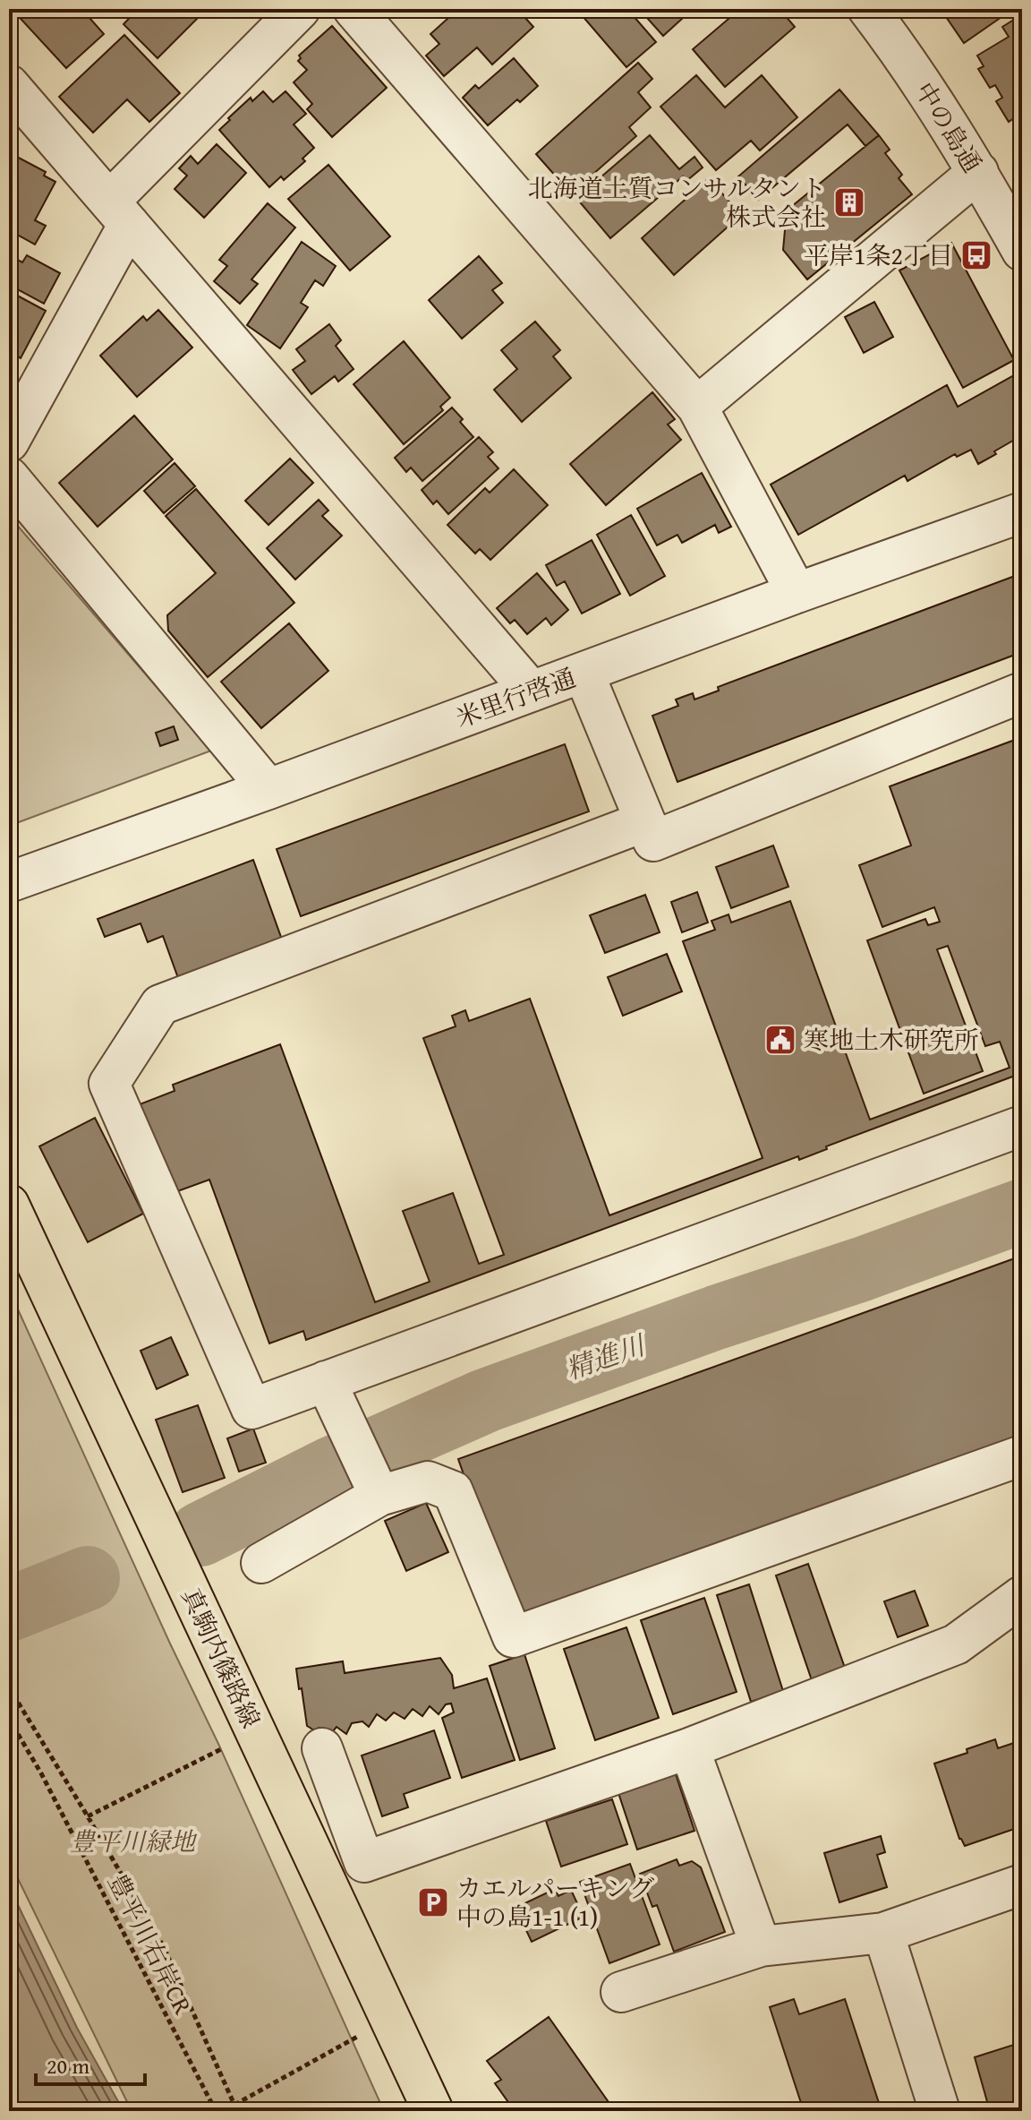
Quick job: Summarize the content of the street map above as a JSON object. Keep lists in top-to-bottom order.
{
  "streets": {
    "main road": ["真駒内篠路線"],
    "street": ["中の島通", "米里行啓通"],
    "path": ["豊平川右岸CR"]
  },
  "water": ["精進川"],
  "parks": ["豊平川緑地"],
  "places": {
    "building": ["北海道土質コンサルタント 株式会社"],
    "bus stop": ["平岸1条2丁目"],
    "public building": ["寒地土木研究所"],
    "parking": ["カエルパーキング 中の島1-1 (1)"]
  },
  "scale_bar": "20 m"
}
